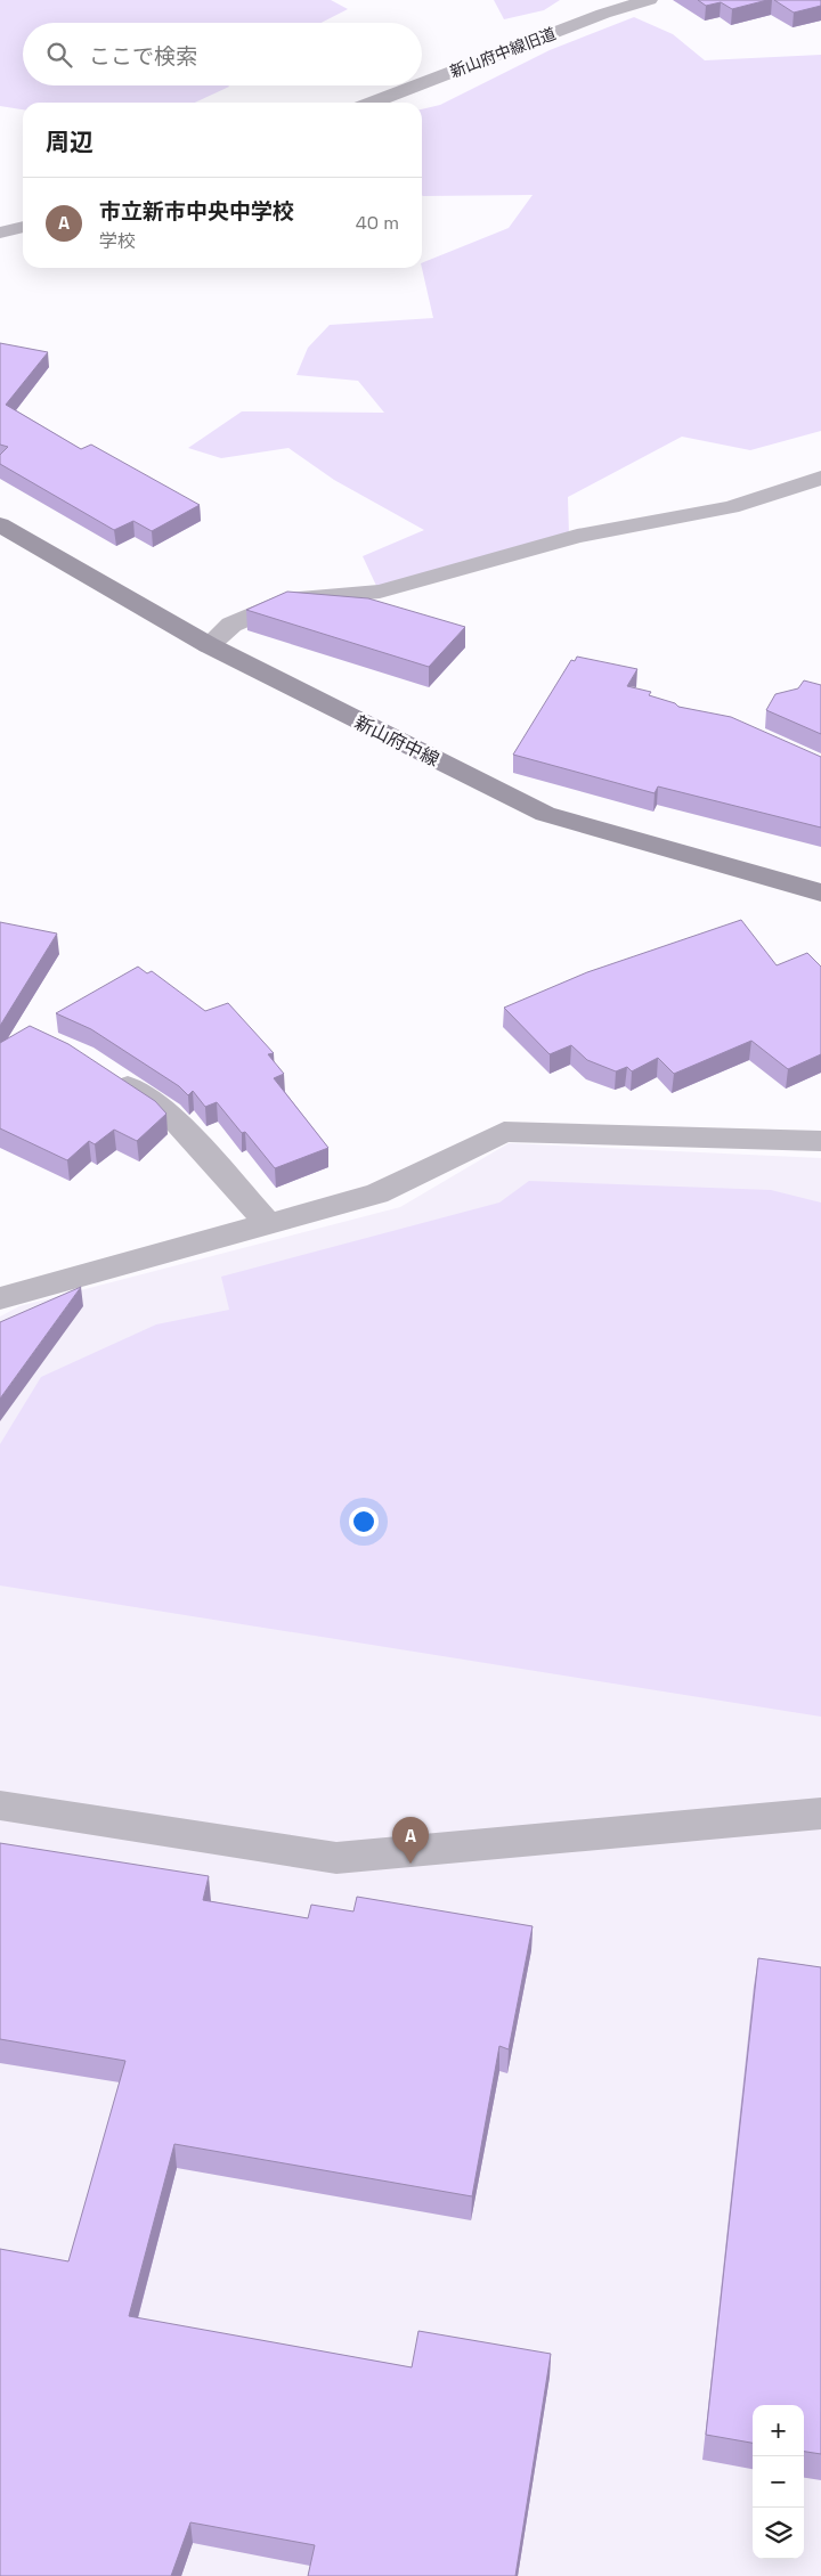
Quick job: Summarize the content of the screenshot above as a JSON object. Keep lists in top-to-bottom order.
{
  "streets": {
    "main road": ["新山府中線"],
    "street": ["新山府中線旧道"]
  },
  "page": {
    "search": "ここで検索",
    "heading": "周辺",
    "list": [
      {
        "mark": "A",
        "name": "市立新市中央中学校",
        "note": "学校",
        "value": "40 m"
      }
    ],
    "pins": "A",
    "map_buttons": ["+", "−"]
  }
}
